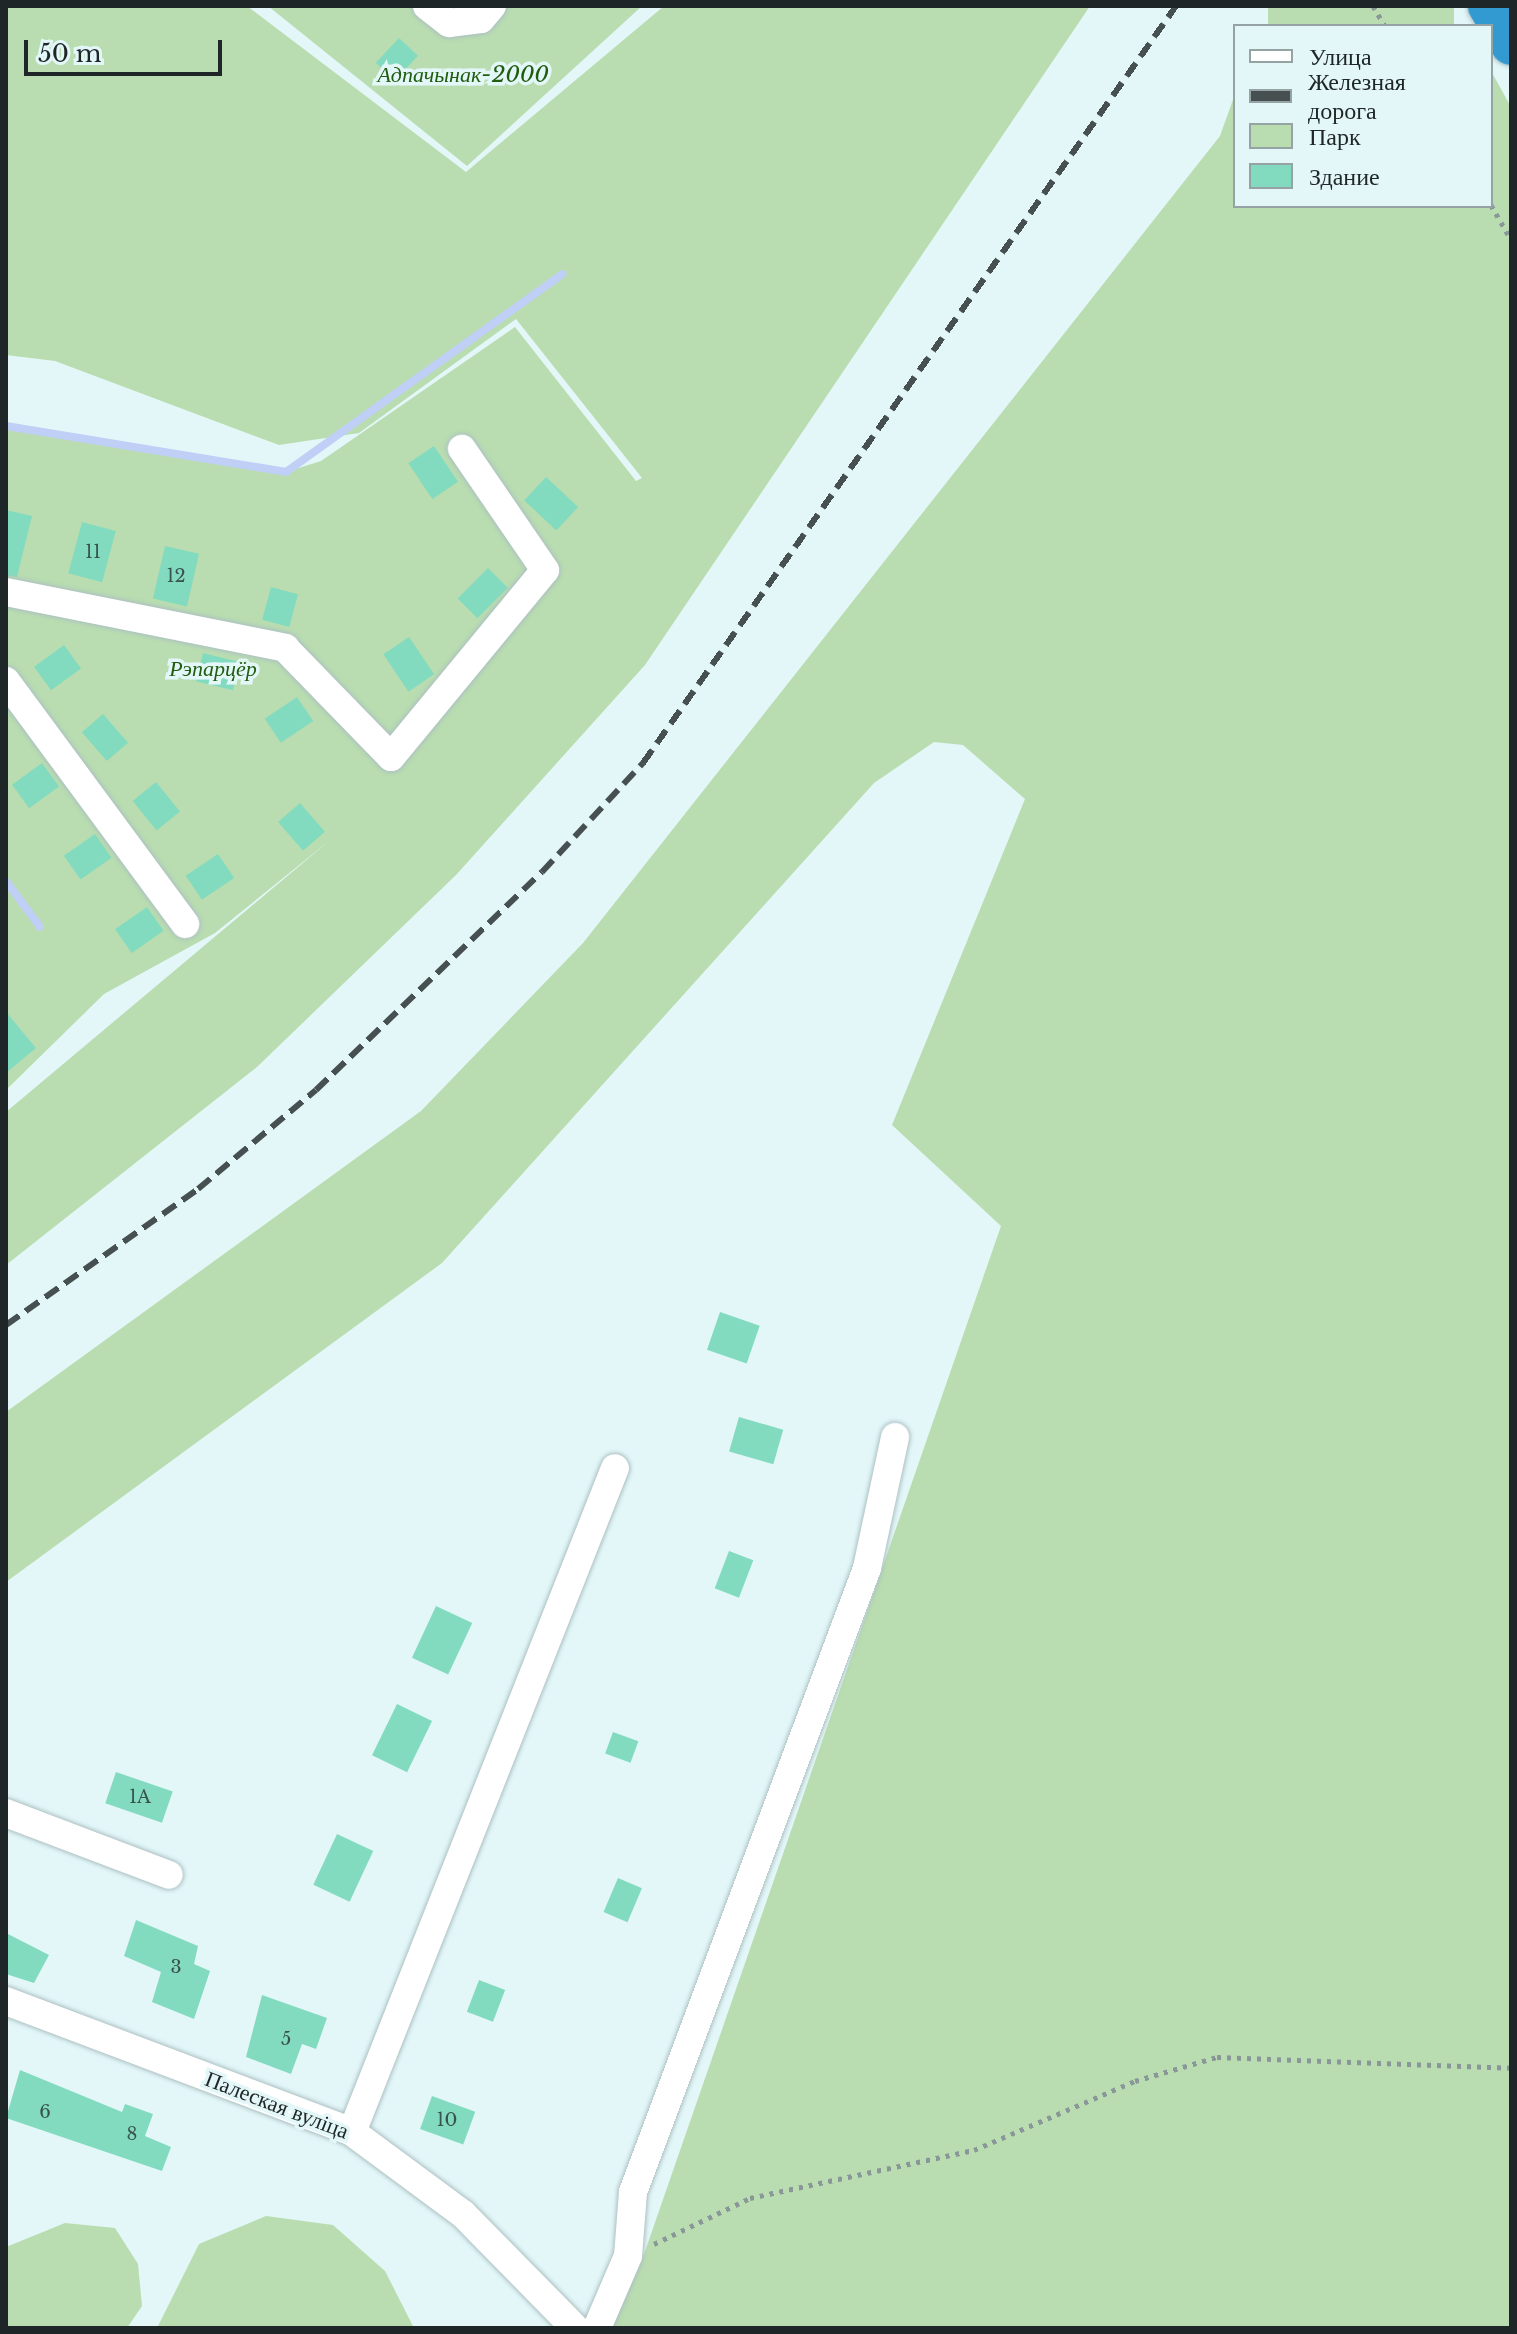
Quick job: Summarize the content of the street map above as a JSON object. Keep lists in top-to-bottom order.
{
  "streets": {
    "street": ["Палеская вуліца"]
  },
  "parks": ["Адпачынак-2000", "Рэпарцёр"],
  "house_numbers": [
    "11",
    "12",
    "1A",
    "3",
    "5",
    "6",
    "10",
    "8"
  ],
  "legend": [
    "Улица",
    "Железная дорога",
    "Парк",
    "Здание"
  ],
  "scale_bar": "50 m"
}
